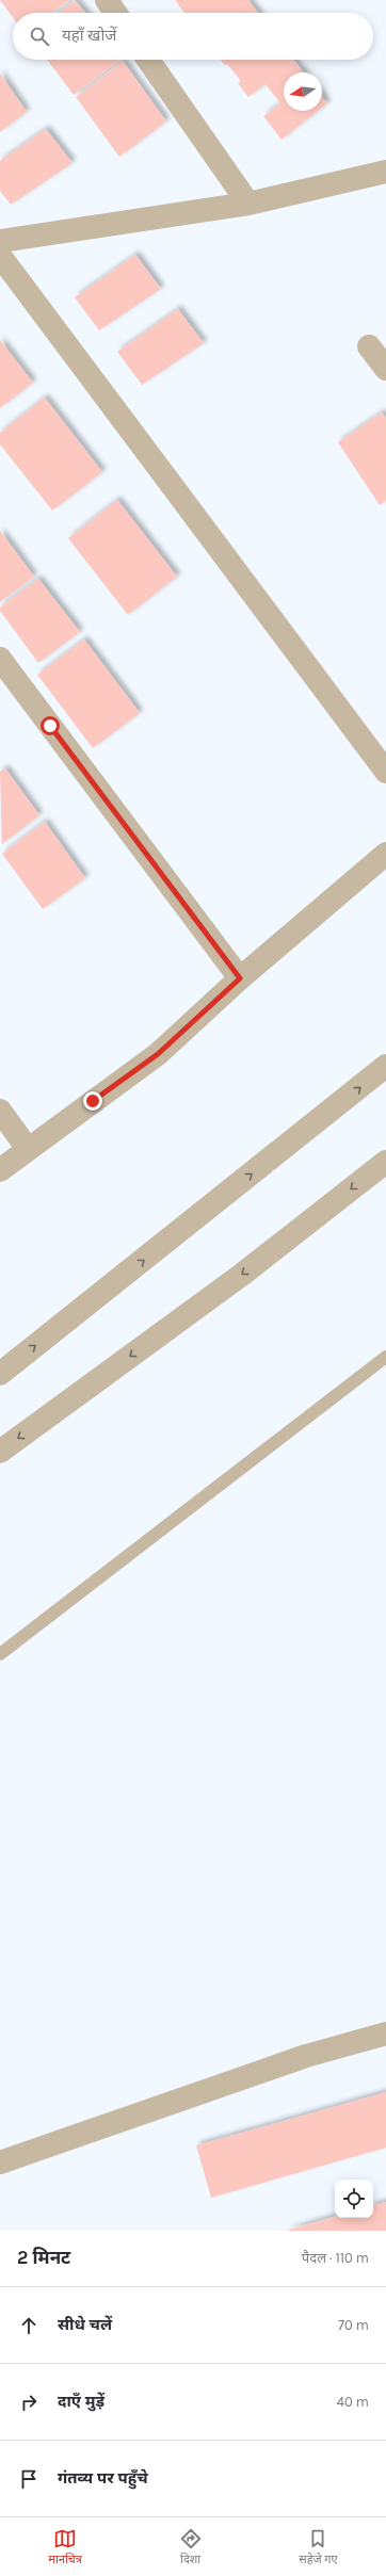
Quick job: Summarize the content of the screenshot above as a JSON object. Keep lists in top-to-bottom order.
{
  "north": "left",
  "page": {
    "search": "यहाँ खोजें",
    "heading": ["2 मिनट", "पैदल · 110 m"],
    "list": [
      ["सीधे चलें", "70 m"],
      ["दाएँ मुड़ें", "40 m"],
      "गंतव्य पर पहुँचे"
    ],
    "nav": ["मानचित्र", "दिशा", "सहेजे गए"]
  }
}
